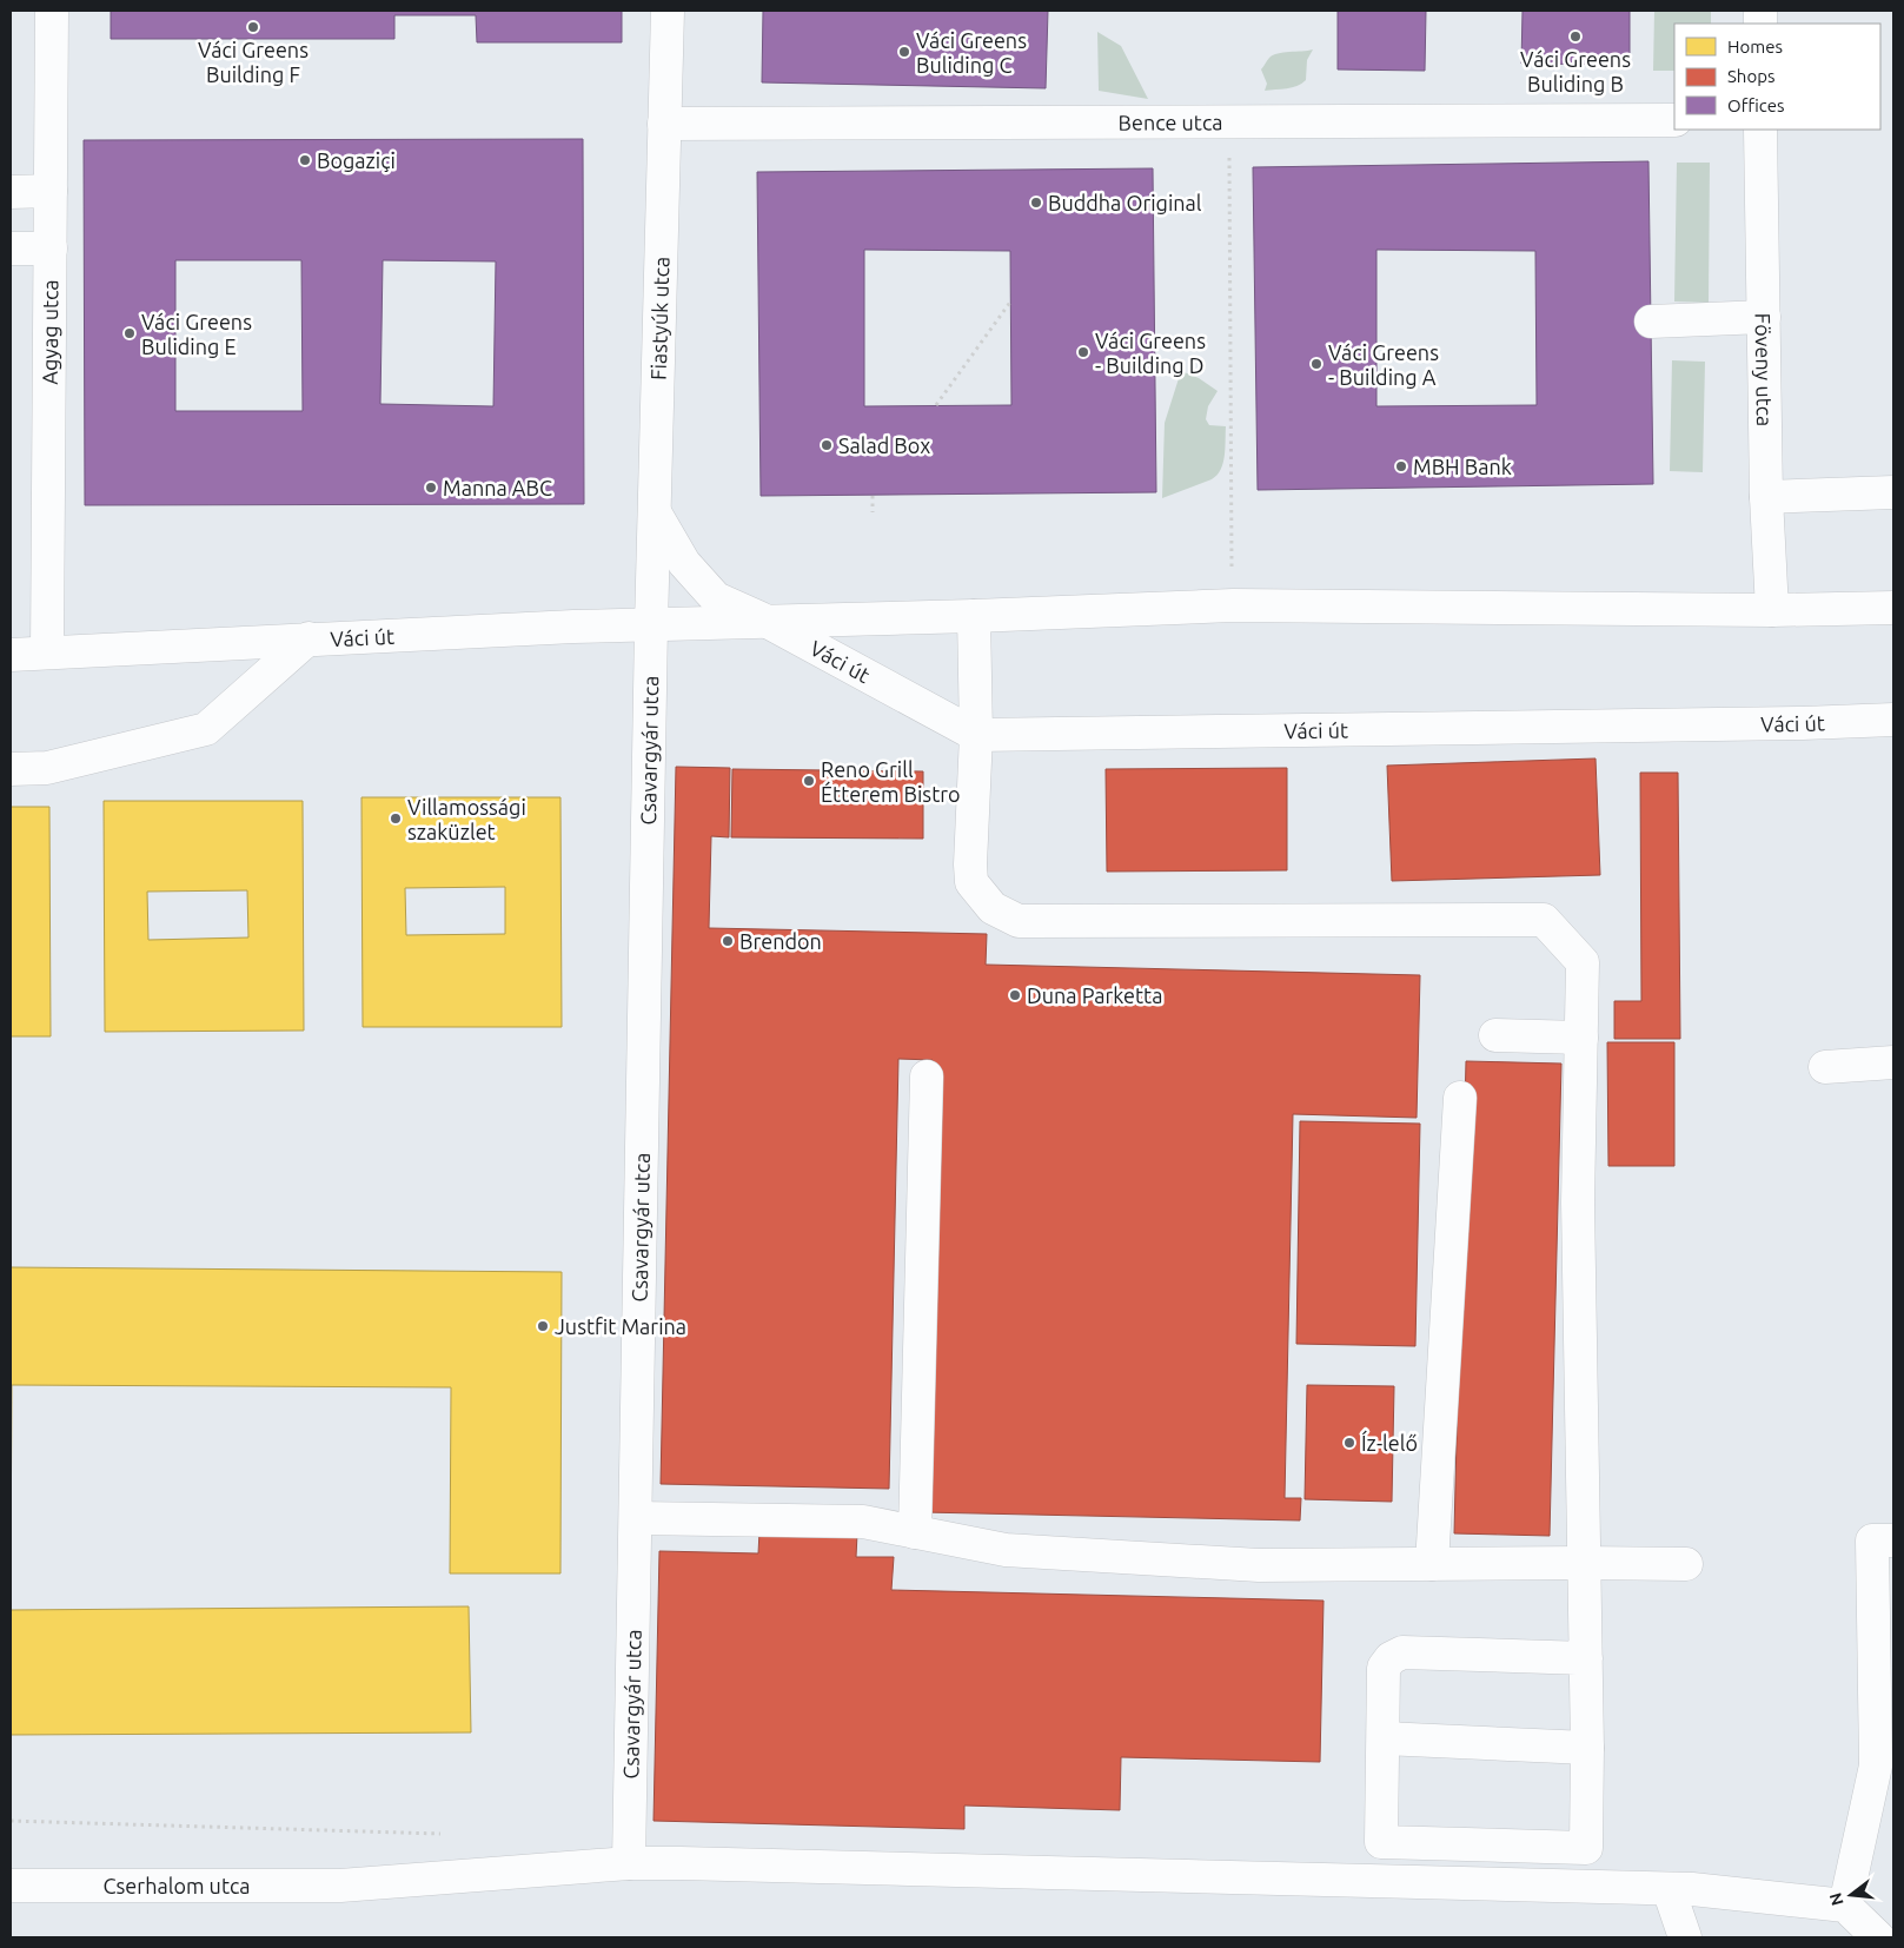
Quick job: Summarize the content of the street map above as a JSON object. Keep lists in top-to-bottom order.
{
  "streets": {
    "street": [
      "Bence utca",
      "Fiastyúk utca",
      "Agyag utca",
      "Föveny utca",
      "Váci út",
      "Csavargyár utca",
      "Cserhalom utca"
    ]
  },
  "crossings": [
    ["Bence utca", "Fiastyúk utca"],
    ["Fiastyúk utca", "Váci út"],
    ["Fiastyúk utca", "Csavargyár utca"],
    ["Agyag utca", "Váci út"],
    ["Föveny utca", "Váci út"],
    ["Váci út", "Csavargyár utca"],
    ["Csavargyár utca", "Cserhalom utca"]
  ],
  "places": [
    "Váci Greens Building F",
    "Váci Greens Buliding B",
    "Váci Greens Buliding C",
    "Bogaziçi",
    "Buddha Original",
    "Váci Greens Buliding E",
    "Váci Greens - Building D",
    "Váci Greens - Building A",
    "Salad Box",
    "MBH Bank",
    "Manna ABC",
    "Reno Grill Étterem Bistro",
    "Villamossági szaküzlet",
    "Brendon",
    "Duna Parketta",
    "Justfit Marina",
    "Íz-lelő"
  ],
  "legend": ["Homes", "Shops", "Offices"],
  "north": "left"
}
